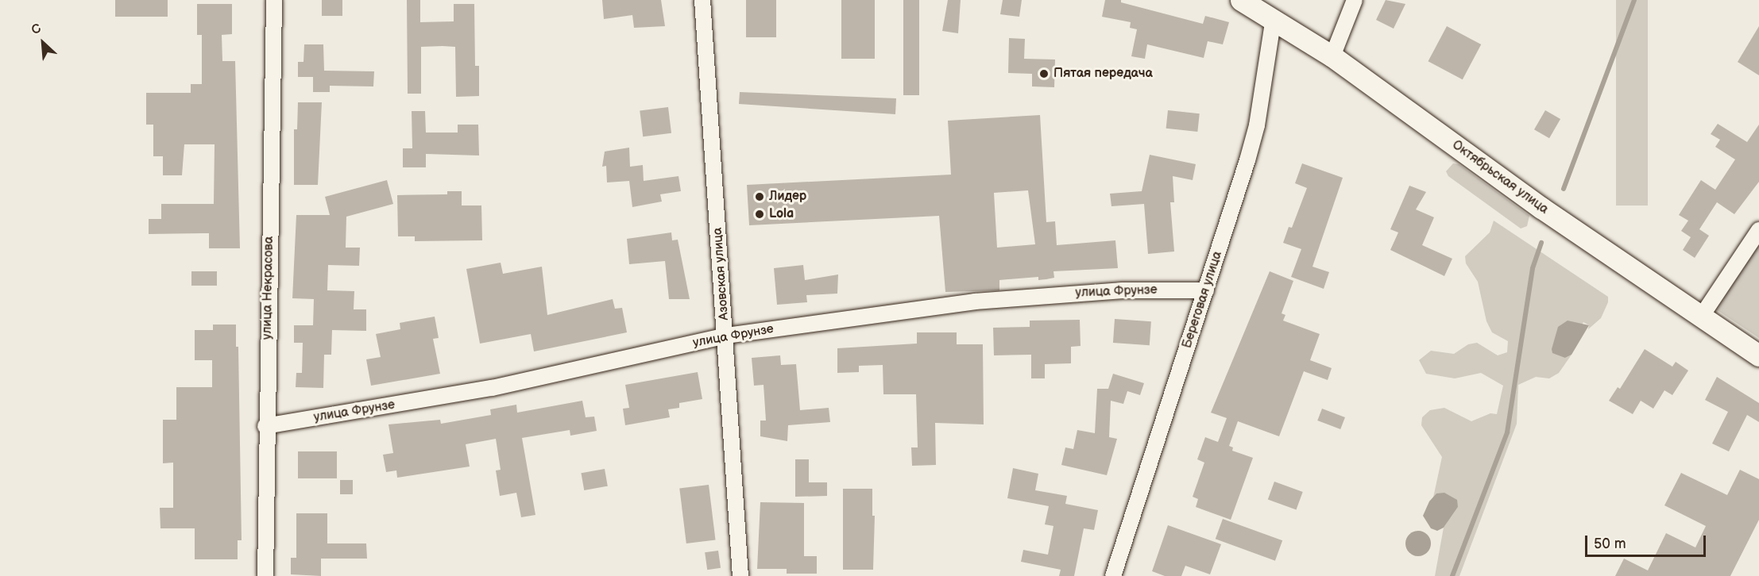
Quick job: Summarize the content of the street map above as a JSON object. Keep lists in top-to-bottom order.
{
  "streets": {
    "street": [
      "Октябрьская улица",
      "Азовская улица",
      "улица Некрасова",
      "улица Фрунзе",
      "Береговая улица"
    ]
  },
  "crossings": [
    ["Октябрьская улица", "Береговая улица"],
    ["Азовская улица", "улица Фрунзе"],
    ["улица Некрасова", "улица Фрунзе"],
    ["улица Фрунзе", "Береговая улица"]
  ],
  "places": ["Пятая передача", "Лидер", "Lola"],
  "scale_bar": "50 m",
  "north": "top left"
}
